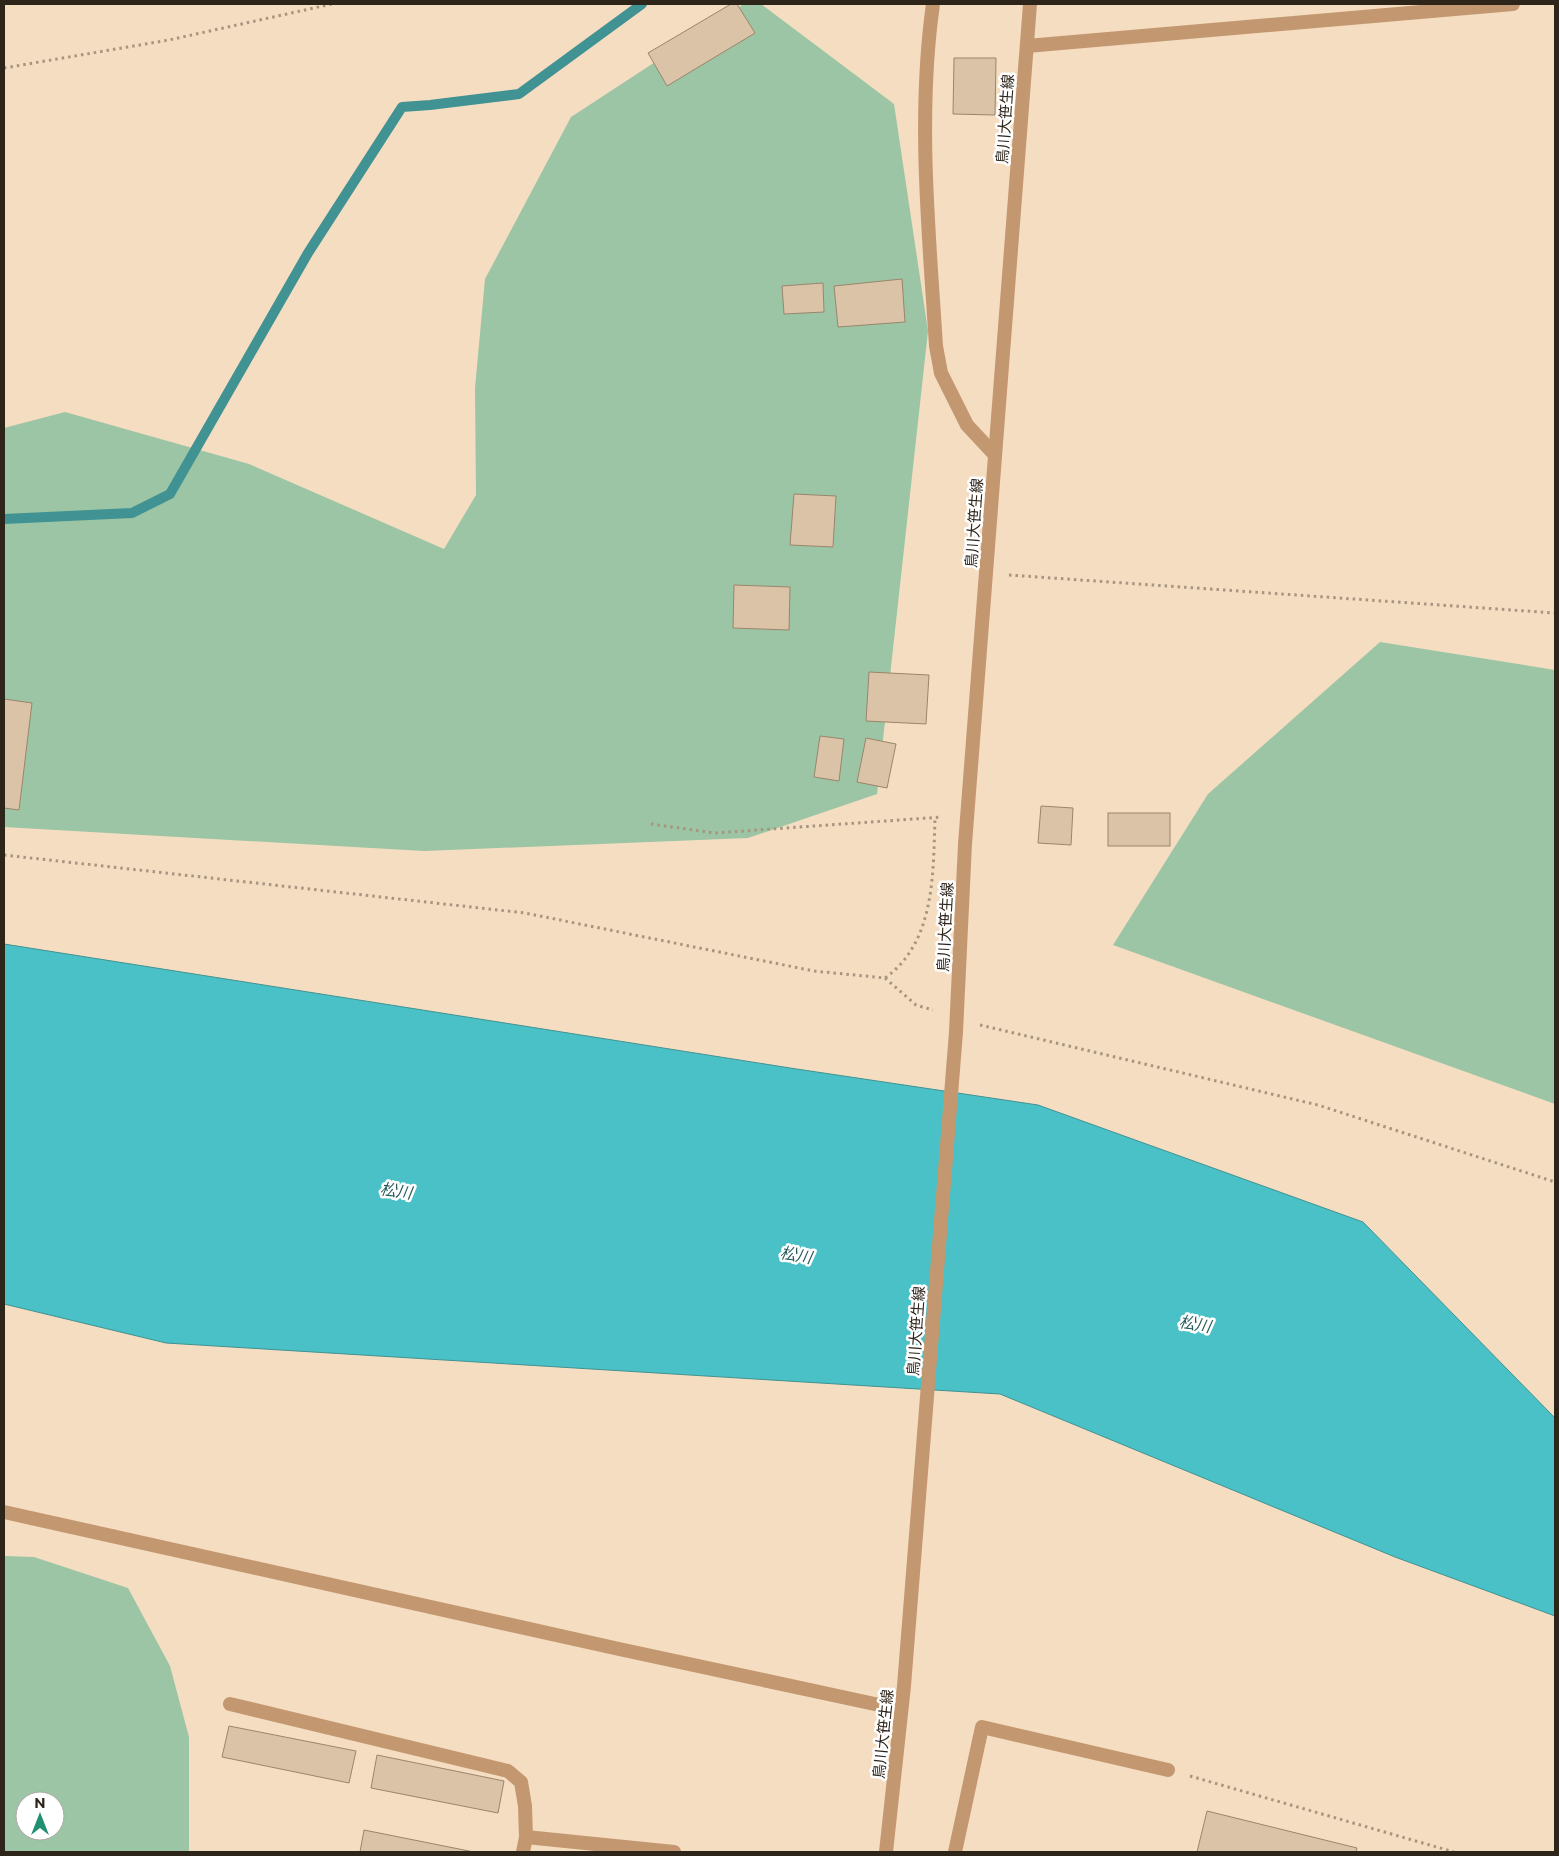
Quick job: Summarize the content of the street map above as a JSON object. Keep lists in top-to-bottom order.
{
  "streets": {
    "street": ["鳥川大笹生線"]
  },
  "water": ["松川"],
  "north": "top"
}
